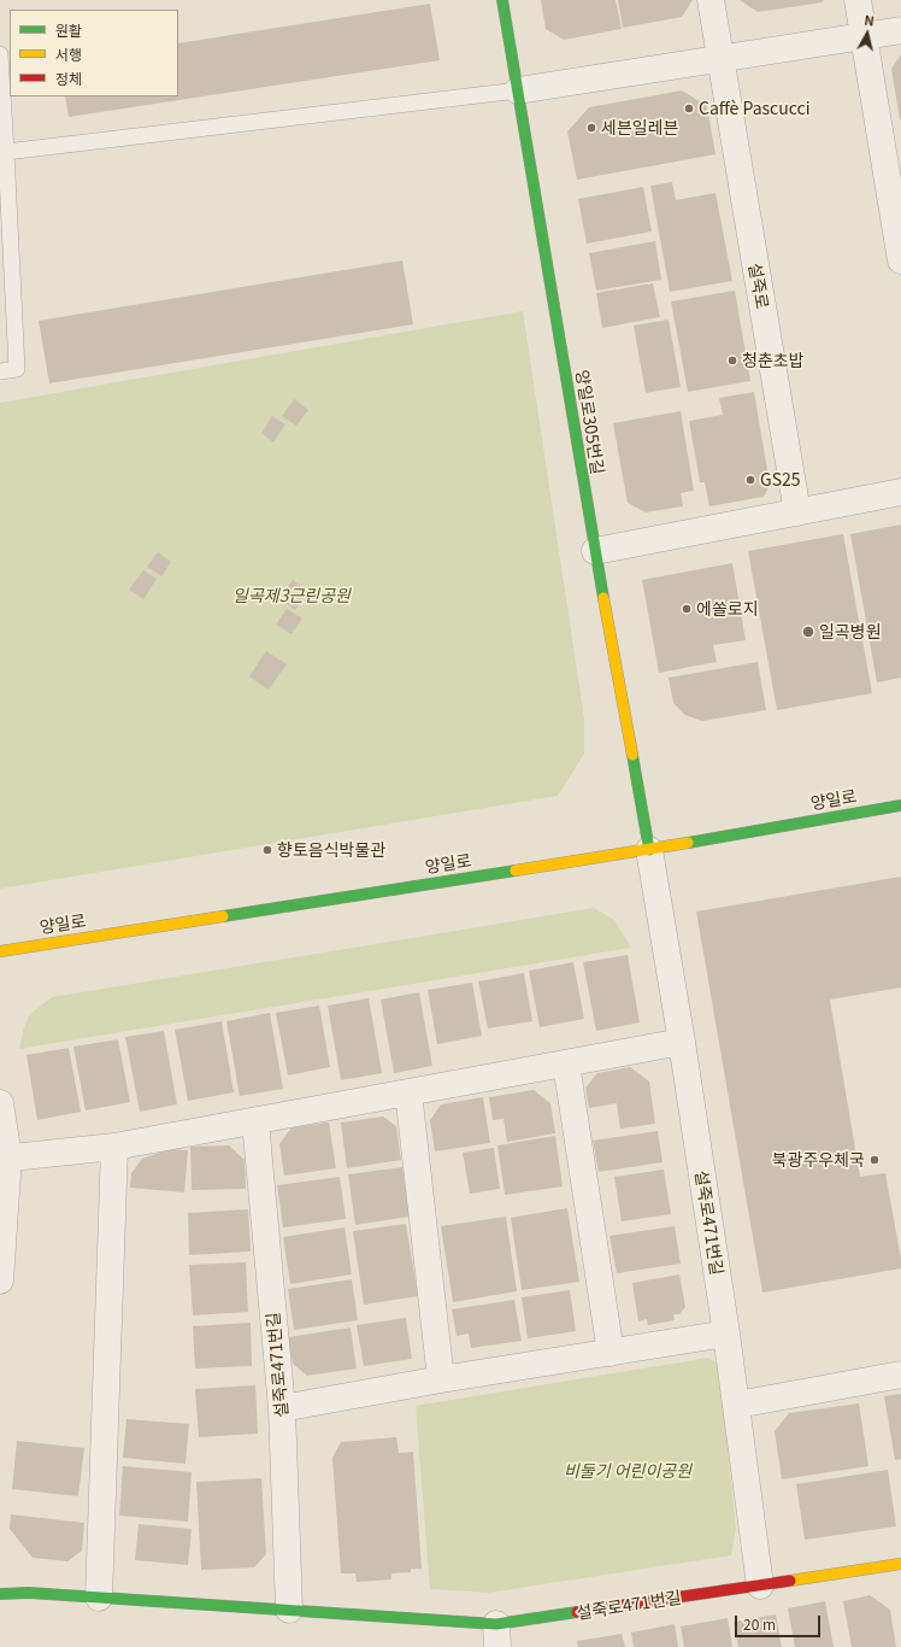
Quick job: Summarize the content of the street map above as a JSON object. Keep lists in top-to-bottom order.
{
  "streets": {
    "street": [
      "설죽로",
      "양일로305번길",
      "양일로",
      "설죽로471번길"
    ]
  },
  "crossings": [
    ["양일로305번길", "양일로"],
    ["양일로305번길", "설죽로471번길"],
    ["양일로", "설죽로471번길"]
  ],
  "parks": ["일곡제3근린공원", "비둘기 어린이공원"],
  "places": [
    "Caffè Pascucci",
    "세븐일레븐",
    "청춘초밥",
    "GS25",
    "에쏠로지",
    "일곡병원",
    "향토음식박물관",
    "북광주우체국"
  ],
  "legend": ["원활", "서행", "정체"],
  "scale_bar": "20 m",
  "north": "top"
}
